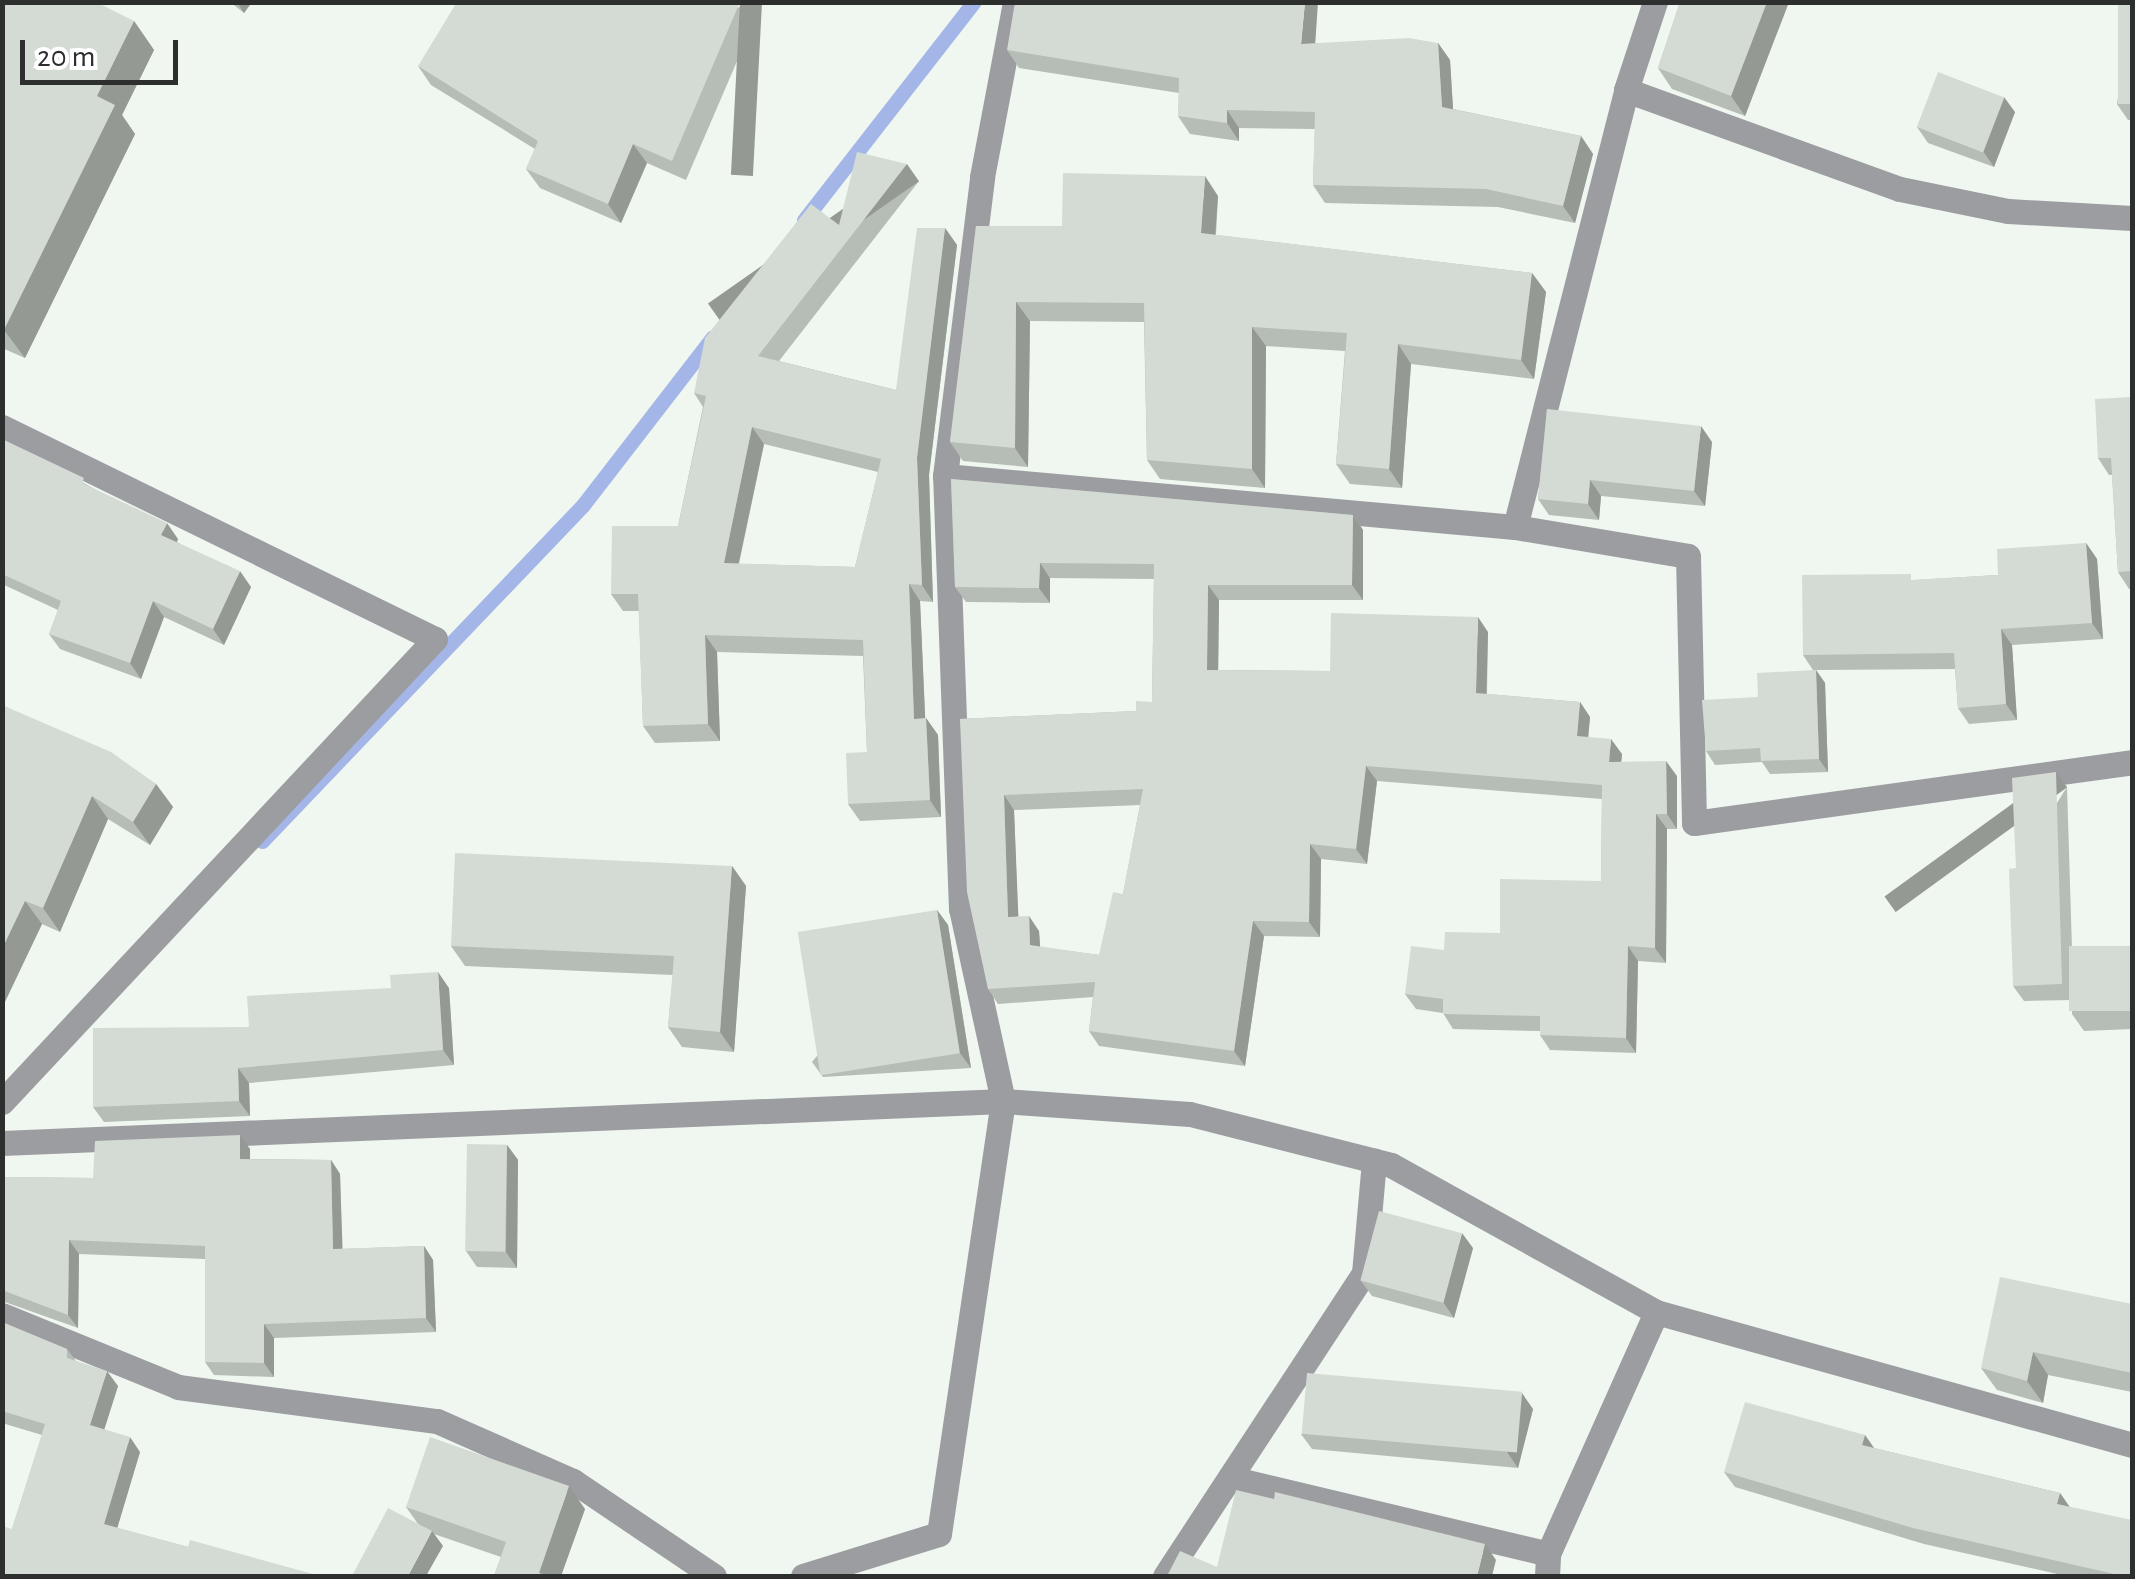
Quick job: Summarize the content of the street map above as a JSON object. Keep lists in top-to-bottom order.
{
  "scale_bar": "20 m"
}
